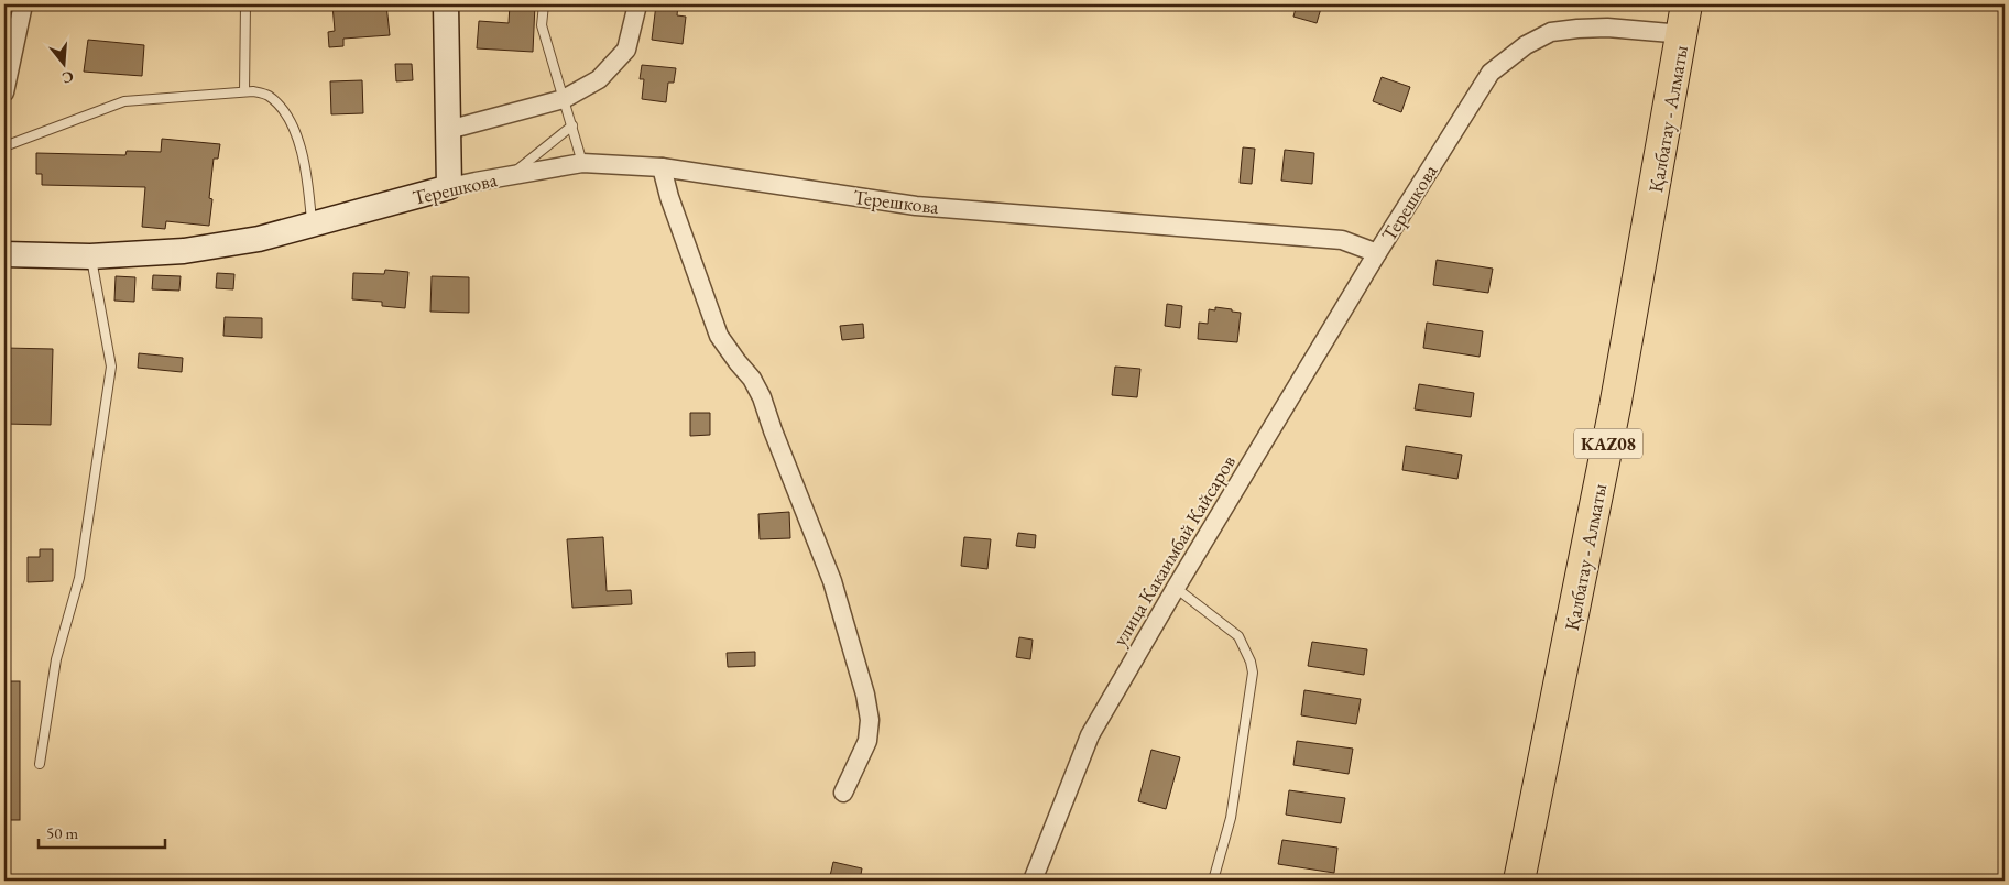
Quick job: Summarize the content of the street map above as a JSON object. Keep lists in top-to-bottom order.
{
  "streets": {
    "highway": ["Қалбатау - Алматы", "KAZ08"],
    "street": ["Терешкова", "улица Какаимбай Кайсаров"]
  },
  "crossings": [
    ["Қалбатау - Алматы", "Терешкова"],
    ["Терешкова", "улица Какаимбай Кайсаров"]
  ],
  "scale_bar": "50 m",
  "north": "bottom"
}
